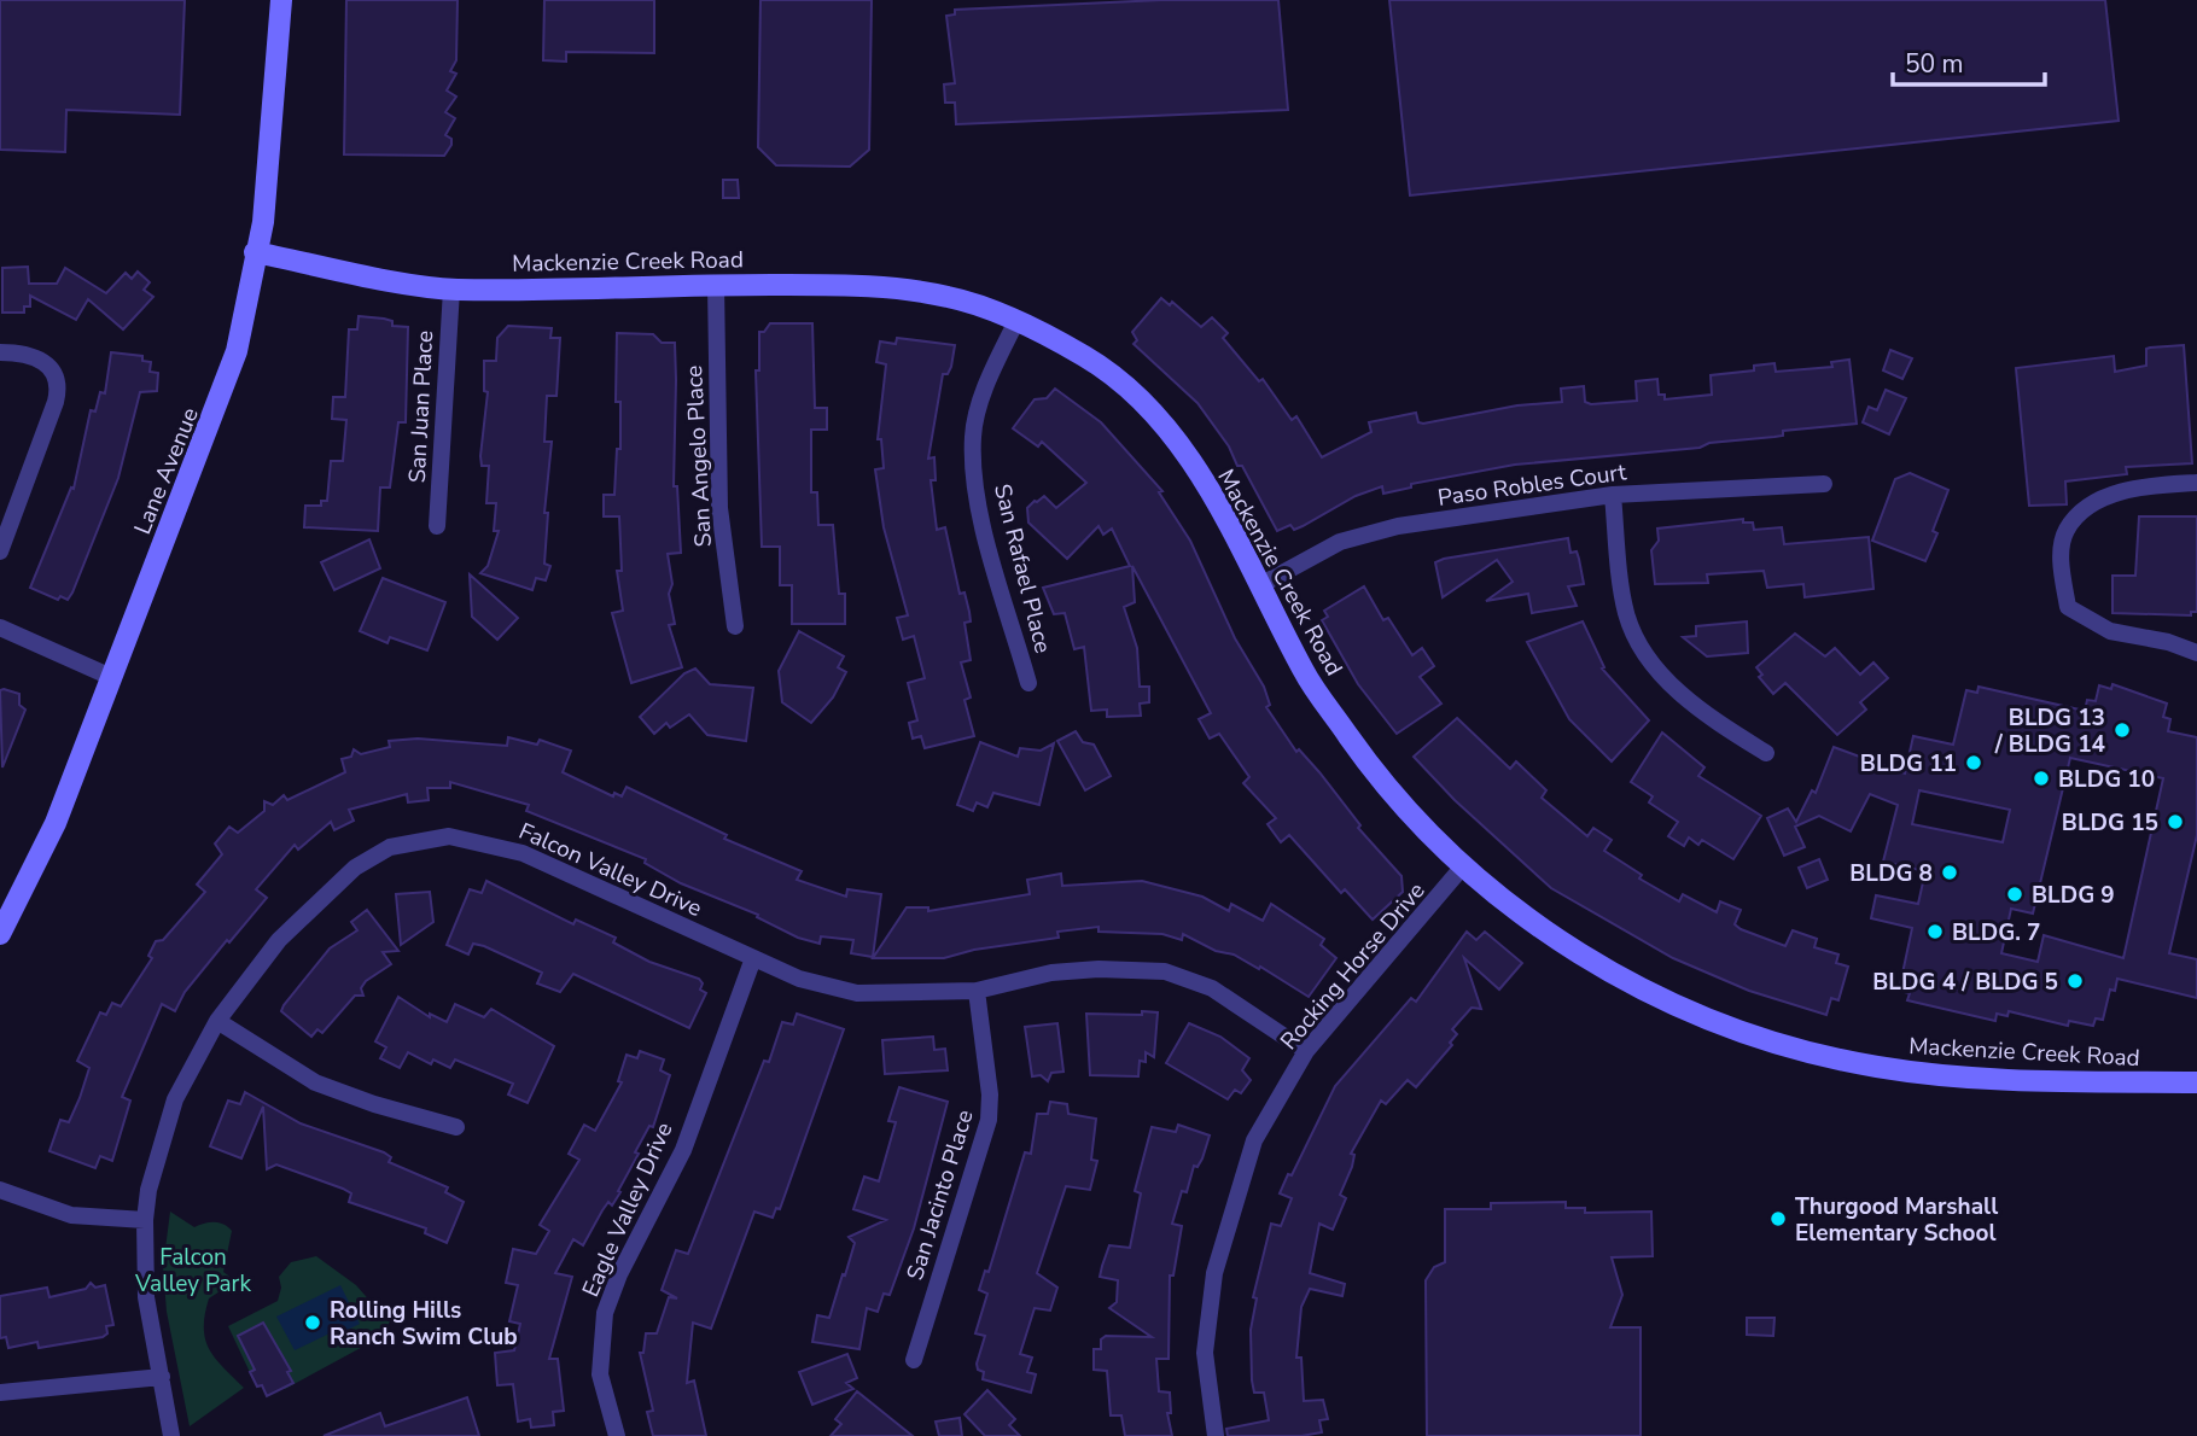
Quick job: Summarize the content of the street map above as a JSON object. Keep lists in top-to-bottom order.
{
  "streets": {
    "street": [
      "Mackenzie Creek Road",
      "San Juan Place",
      "San Angelo Place",
      "Lane Avenue",
      "Paso Robles Court",
      "San Rafael Place",
      "Falcon Valley Drive",
      "Rocking Horse Drive",
      "San Jacinto Place",
      "Eagle Valley Drive"
    ]
  },
  "crossings": [
    ["Mackenzie Creek Road", "San Juan Place"],
    ["Mackenzie Creek Road", "San Angelo Place"],
    ["Mackenzie Creek Road", "Lane Avenue"],
    ["Mackenzie Creek Road", "Paso Robles Court"],
    ["Mackenzie Creek Road", "San Rafael Place"],
    ["Mackenzie Creek Road", "Rocking Horse Drive"],
    ["Falcon Valley Drive", "Rocking Horse Drive"],
    ["Falcon Valley Drive", "San Jacinto Place"],
    ["Falcon Valley Drive", "Eagle Valley Drive"]
  ],
  "parks": ["Falcon Valley Park"],
  "places": [
    "BLDG 13 / BLDG 14",
    "BLDG 11",
    "BLDG 10",
    "BLDG 15",
    "BLDG 8",
    "BLDG 9",
    "BLDG. 7",
    "BLDG 4 / BLDG 5",
    "Thurgood Marshall Elementary School",
    "Rolling Hills Ranch Swim Club"
  ],
  "scale_bar": "50 m"
}
